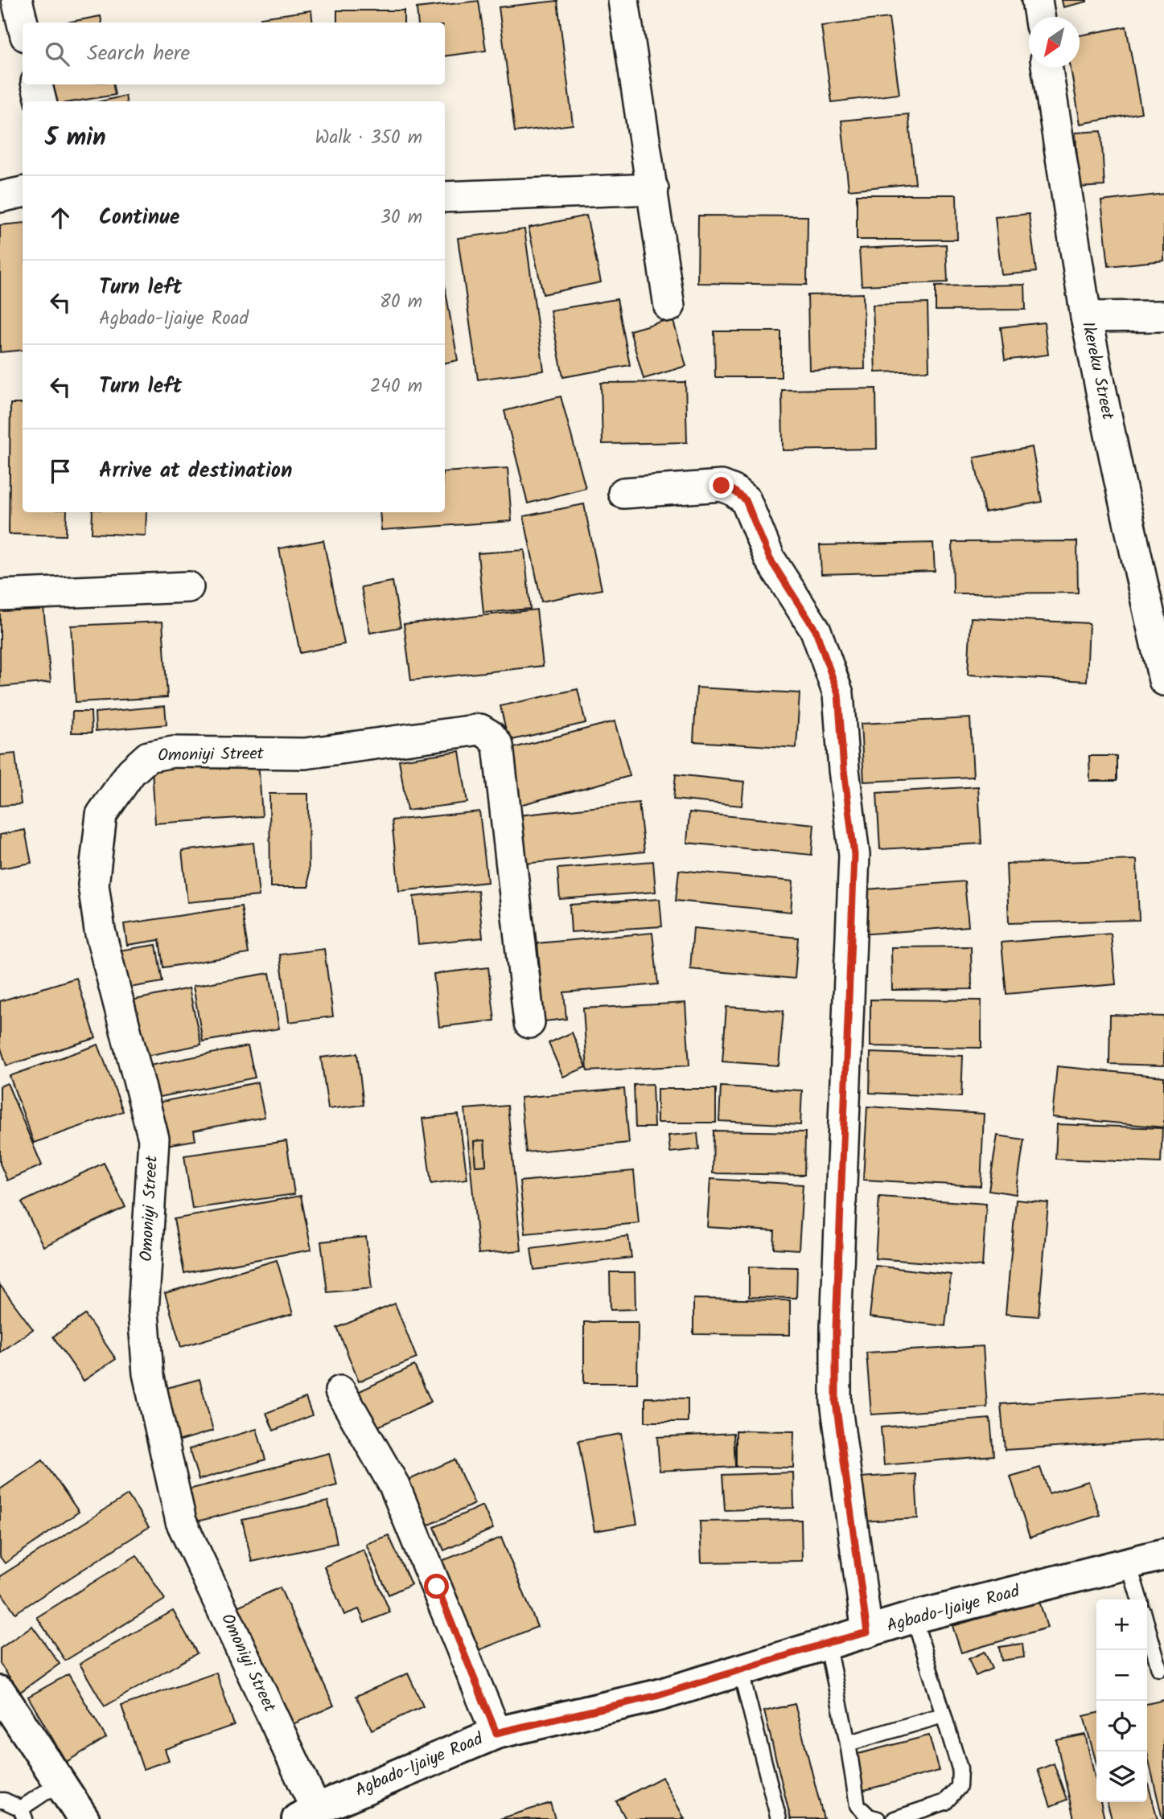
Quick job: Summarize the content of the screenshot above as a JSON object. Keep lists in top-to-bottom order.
{
  "streets": {
    "street": ["Ikereku Street", "Omoniyi Street", "Agbado-Ijaiye Road"]
  },
  "crossings": [
    ["Omoniyi Street", "Agbado-Ijaiye Road"]
  ],
  "north": "bottom left",
  "page": {
    "search": "Search here",
    "heading": ["5 min", "Walk · 350 m"],
    "list": [
      ["Continue", "30 m"],
      ["Turn left", "Agbado-Ijaiye Road", "80 m"],
      ["Turn left", "240 m"],
      "Arrive at destination"
    ],
    "map_buttons": ["+", "−"]
  }
}
